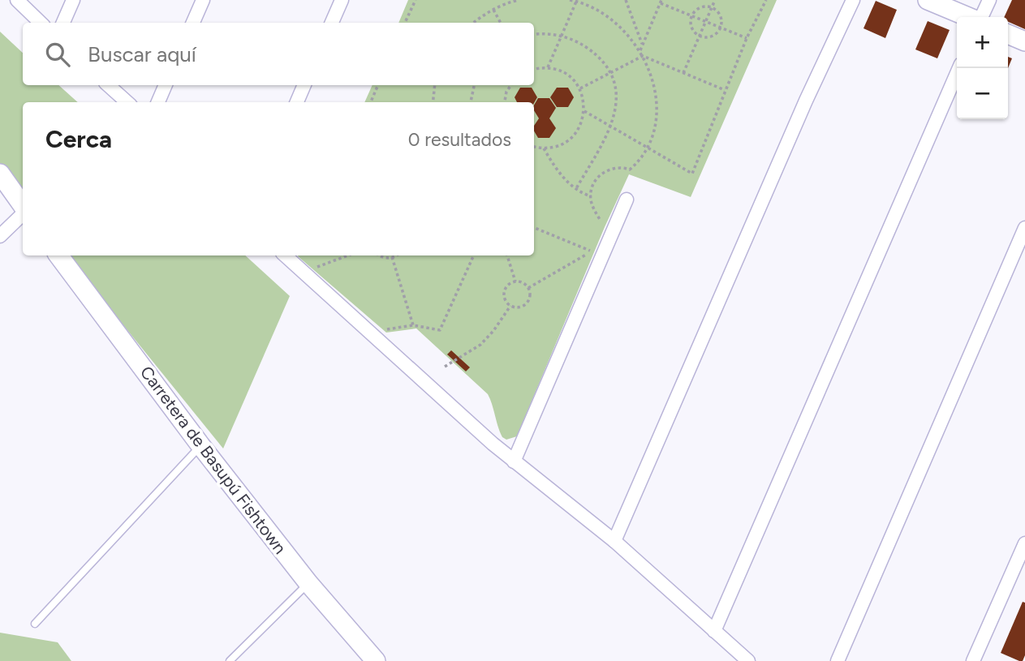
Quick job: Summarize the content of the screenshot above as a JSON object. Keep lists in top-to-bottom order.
{
  "streets": {
    "street": ["Carretera de Basupú Fishtown"]
  },
  "page": {
    "map_buttons": ["+", "−"],
    "search": "Buscar aquí",
    "heading": ["Cerca", "0 resultados"]
  }
}
